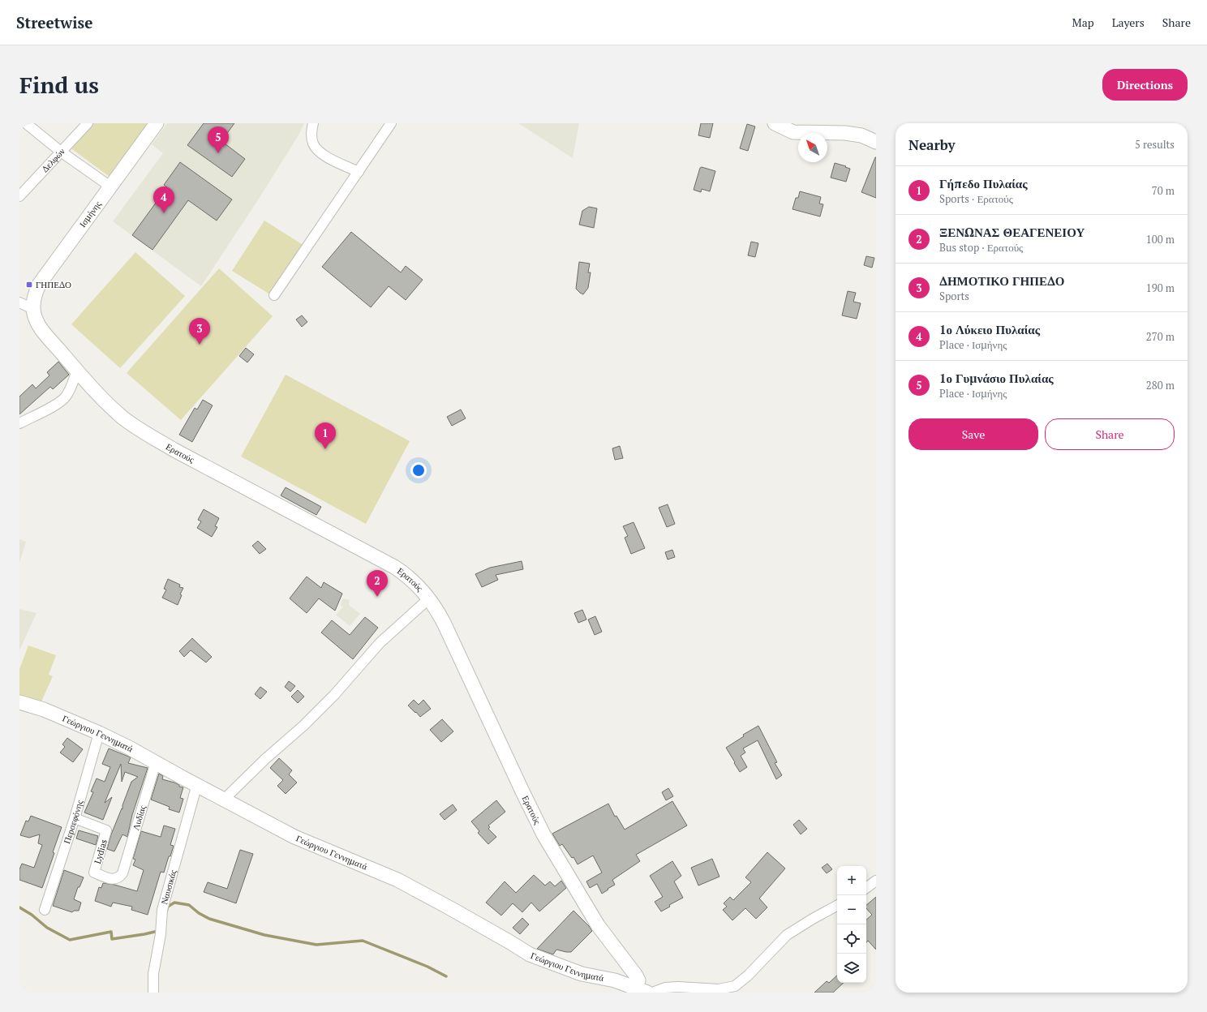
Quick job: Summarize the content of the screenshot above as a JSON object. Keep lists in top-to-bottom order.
{
  "streets": {
    "street": [
      "Δελφών",
      "Ισμήνης",
      "Ερατούς",
      "Γεώργιου Γεννηματά",
      "Λυδίας",
      "Περσεφόνης",
      "Lydias",
      "Ναυσικάς"
    ]
  },
  "crossings": [
    ["Ισμήνης", "Ερατούς"],
    ["Ερατούς", "Γεώργιου Γεννηματά"],
    ["Γεώργιου Γεννηματά", "Λυδίας"],
    ["Γεώργιου Γεννηματά", "Περσεφόνης"],
    ["Γεώργιου Γεννηματά", "Ναυσικάς"],
    ["Λυδίας", "Lydias"],
    ["Περσεφόνης", "Lydias"]
  ],
  "places": {
    "transit": ["ΓΗΠΕΔΟ"]
  },
  "north": "top left",
  "page": {
    "header": "Streetwise",
    "nav": ["Map", "Layers", "Share"],
    "buttons": [
      "Directions",
      ["Save", "Share"]
    ],
    "title": "Find us",
    "heading": ["Nearby", "5 results"],
    "pins": [
      "5",
      "4",
      "3",
      "1",
      "2"
    ],
    "list": [
      {
        "mark": "1",
        "name": "Γήπεδο Πυλαίας",
        "note": "Sports · Ερατούς",
        "value": "70 m"
      },
      {
        "mark": "2",
        "name": "ΞΕΝΩΝΑΣ ΘΕΑΓΕΝΕΙΟΥ",
        "note": "Bus stop · Ερατούς",
        "value": "100 m"
      },
      {
        "mark": "3",
        "name": "ΔΗΜΟΤΙΚΟ ΓΗΠΕΔΟ",
        "note": "Sports",
        "value": "190 m"
      },
      {
        "mark": "4",
        "name": "1ο Λύκειο Πυλαίας",
        "note": "Place · Ισμήνης",
        "value": "270 m"
      },
      {
        "mark": "5",
        "name": "1ο Γυμνάσιο Πυλαίας",
        "note": "Place · Ισμήνης",
        "value": "280 m"
      }
    ],
    "map_buttons": ["+", "−"]
  }
}
